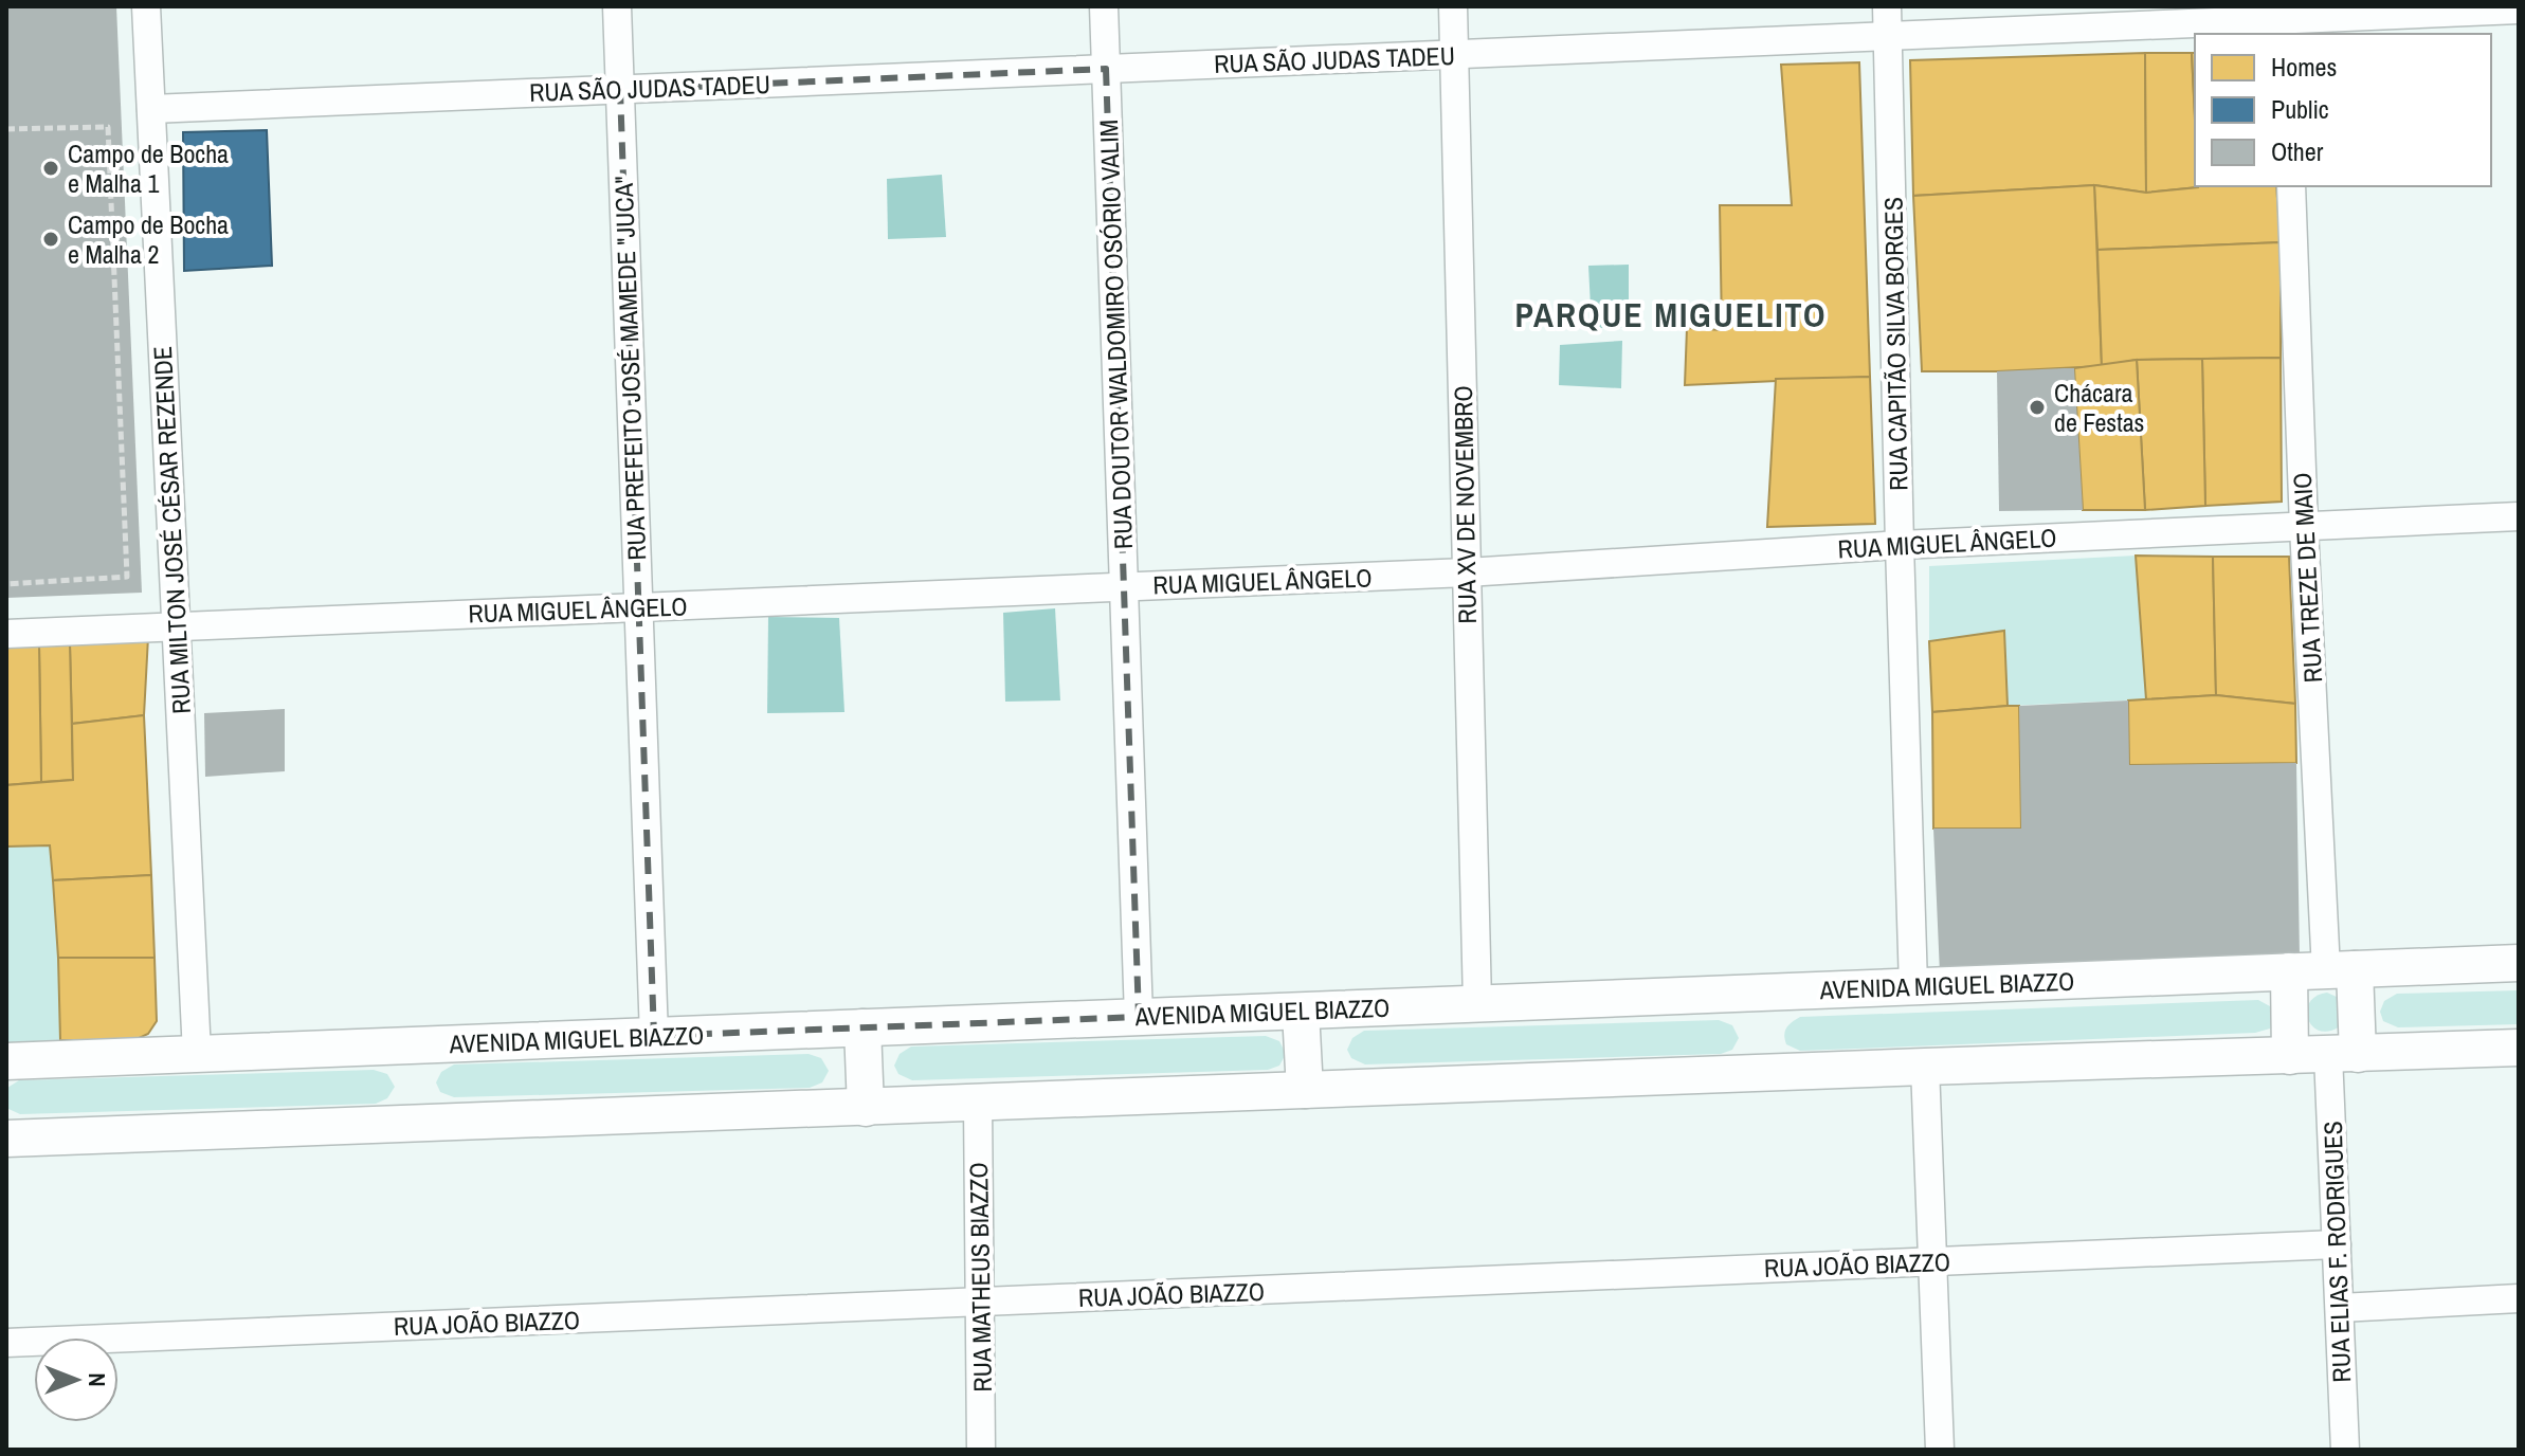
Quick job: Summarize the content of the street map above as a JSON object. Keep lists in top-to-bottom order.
{
  "streets": {
    "street": [
      "RUA SÃO JUDAS TADEU",
      "RUA DOUTOR WALDOMIRO OSÓRIO VALIM",
      "RUA CAPITÃO SILVA BORGES",
      "RUA PREFEITO JOSÉ MAMEDE \"JUCA\"",
      "RUA XV DE NOVEMBRO",
      "RUA MILTON JOSÉ CÉSAR REZENDE",
      "RUA MIGUEL ÂNGELO",
      "RUA TREZE DE MAIO",
      "AVENIDA MIGUEL BIAZZO",
      "RUA ELIAS F. RODRIGUES",
      "RUA JOÃO BIAZZO",
      "RUA MATHEUS BIAZZO"
    ]
  },
  "crossings": [
    ["RUA SÃO JUDAS TADEU", "RUA DOUTOR WALDOMIRO OSÓRIO VALIM"],
    ["RUA SÃO JUDAS TADEU", "RUA CAPITÃO SILVA BORGES"],
    ["RUA SÃO JUDAS TADEU", "RUA PREFEITO JOSÉ MAMEDE \"JUCA\""],
    ["RUA SÃO JUDAS TADEU", "RUA XV DE NOVEMBRO"],
    ["RUA SÃO JUDAS TADEU", "RUA MILTON JOSÉ CÉSAR REZENDE"],
    ["RUA DOUTOR WALDOMIRO OSÓRIO VALIM", "RUA MIGUEL ÂNGELO"],
    ["RUA DOUTOR WALDOMIRO OSÓRIO VALIM", "AVENIDA MIGUEL BIAZZO"],
    ["RUA CAPITÃO SILVA BORGES", "RUA MIGUEL ÂNGELO"],
    ["RUA CAPITÃO SILVA BORGES", "AVENIDA MIGUEL BIAZZO"],
    ["RUA PREFEITO JOSÉ MAMEDE \"JUCA\"", "RUA MIGUEL ÂNGELO"],
    ["RUA PREFEITO JOSÉ MAMEDE \"JUCA\"", "AVENIDA MIGUEL BIAZZO"],
    ["RUA XV DE NOVEMBRO", "RUA MIGUEL ÂNGELO"],
    ["RUA XV DE NOVEMBRO", "AVENIDA MIGUEL BIAZZO"],
    ["RUA MILTON JOSÉ CÉSAR REZENDE", "RUA MIGUEL ÂNGELO"],
    ["RUA MILTON JOSÉ CÉSAR REZENDE", "AVENIDA MIGUEL BIAZZO"],
    ["RUA MIGUEL ÂNGELO", "RUA TREZE DE MAIO"],
    ["RUA TREZE DE MAIO", "AVENIDA MIGUEL BIAZZO"],
    ["RUA ELIAS F. RODRIGUES", "RUA JOÃO BIAZZO"],
    ["RUA JOÃO BIAZZO", "RUA MATHEUS BIAZZO"]
  ],
  "districts": ["PARQUE MIGUELITO"],
  "places": ["Campo de Bocha e Malha 1", "Campo de Bocha e Malha 2", "Chácara de Festas"],
  "legend": ["Homes", "Public", "Other"],
  "north": "right"
}
